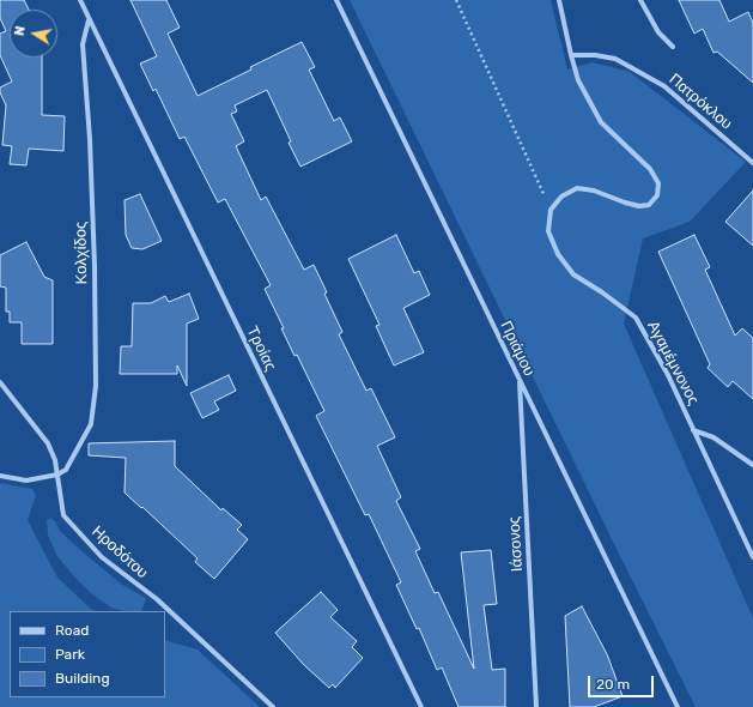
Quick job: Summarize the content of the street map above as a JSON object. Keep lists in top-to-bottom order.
{
  "streets": {
    "street": [
      "Πατρόκλου",
      "Κολχίδος",
      "Τροίας",
      "Πριάμου",
      "Αγαμέμνονος",
      "Ιάσονος",
      "Ηροδότου"
    ]
  },
  "crossings": [
    ["Κολχίδος", "Τροίας"],
    ["Κολχίδος", "Ηροδότου"],
    ["Πριάμου", "Ιάσονος"]
  ],
  "legend": ["Road", "Park", "Building"],
  "scale_bar": "20 m",
  "north": "left"
}
